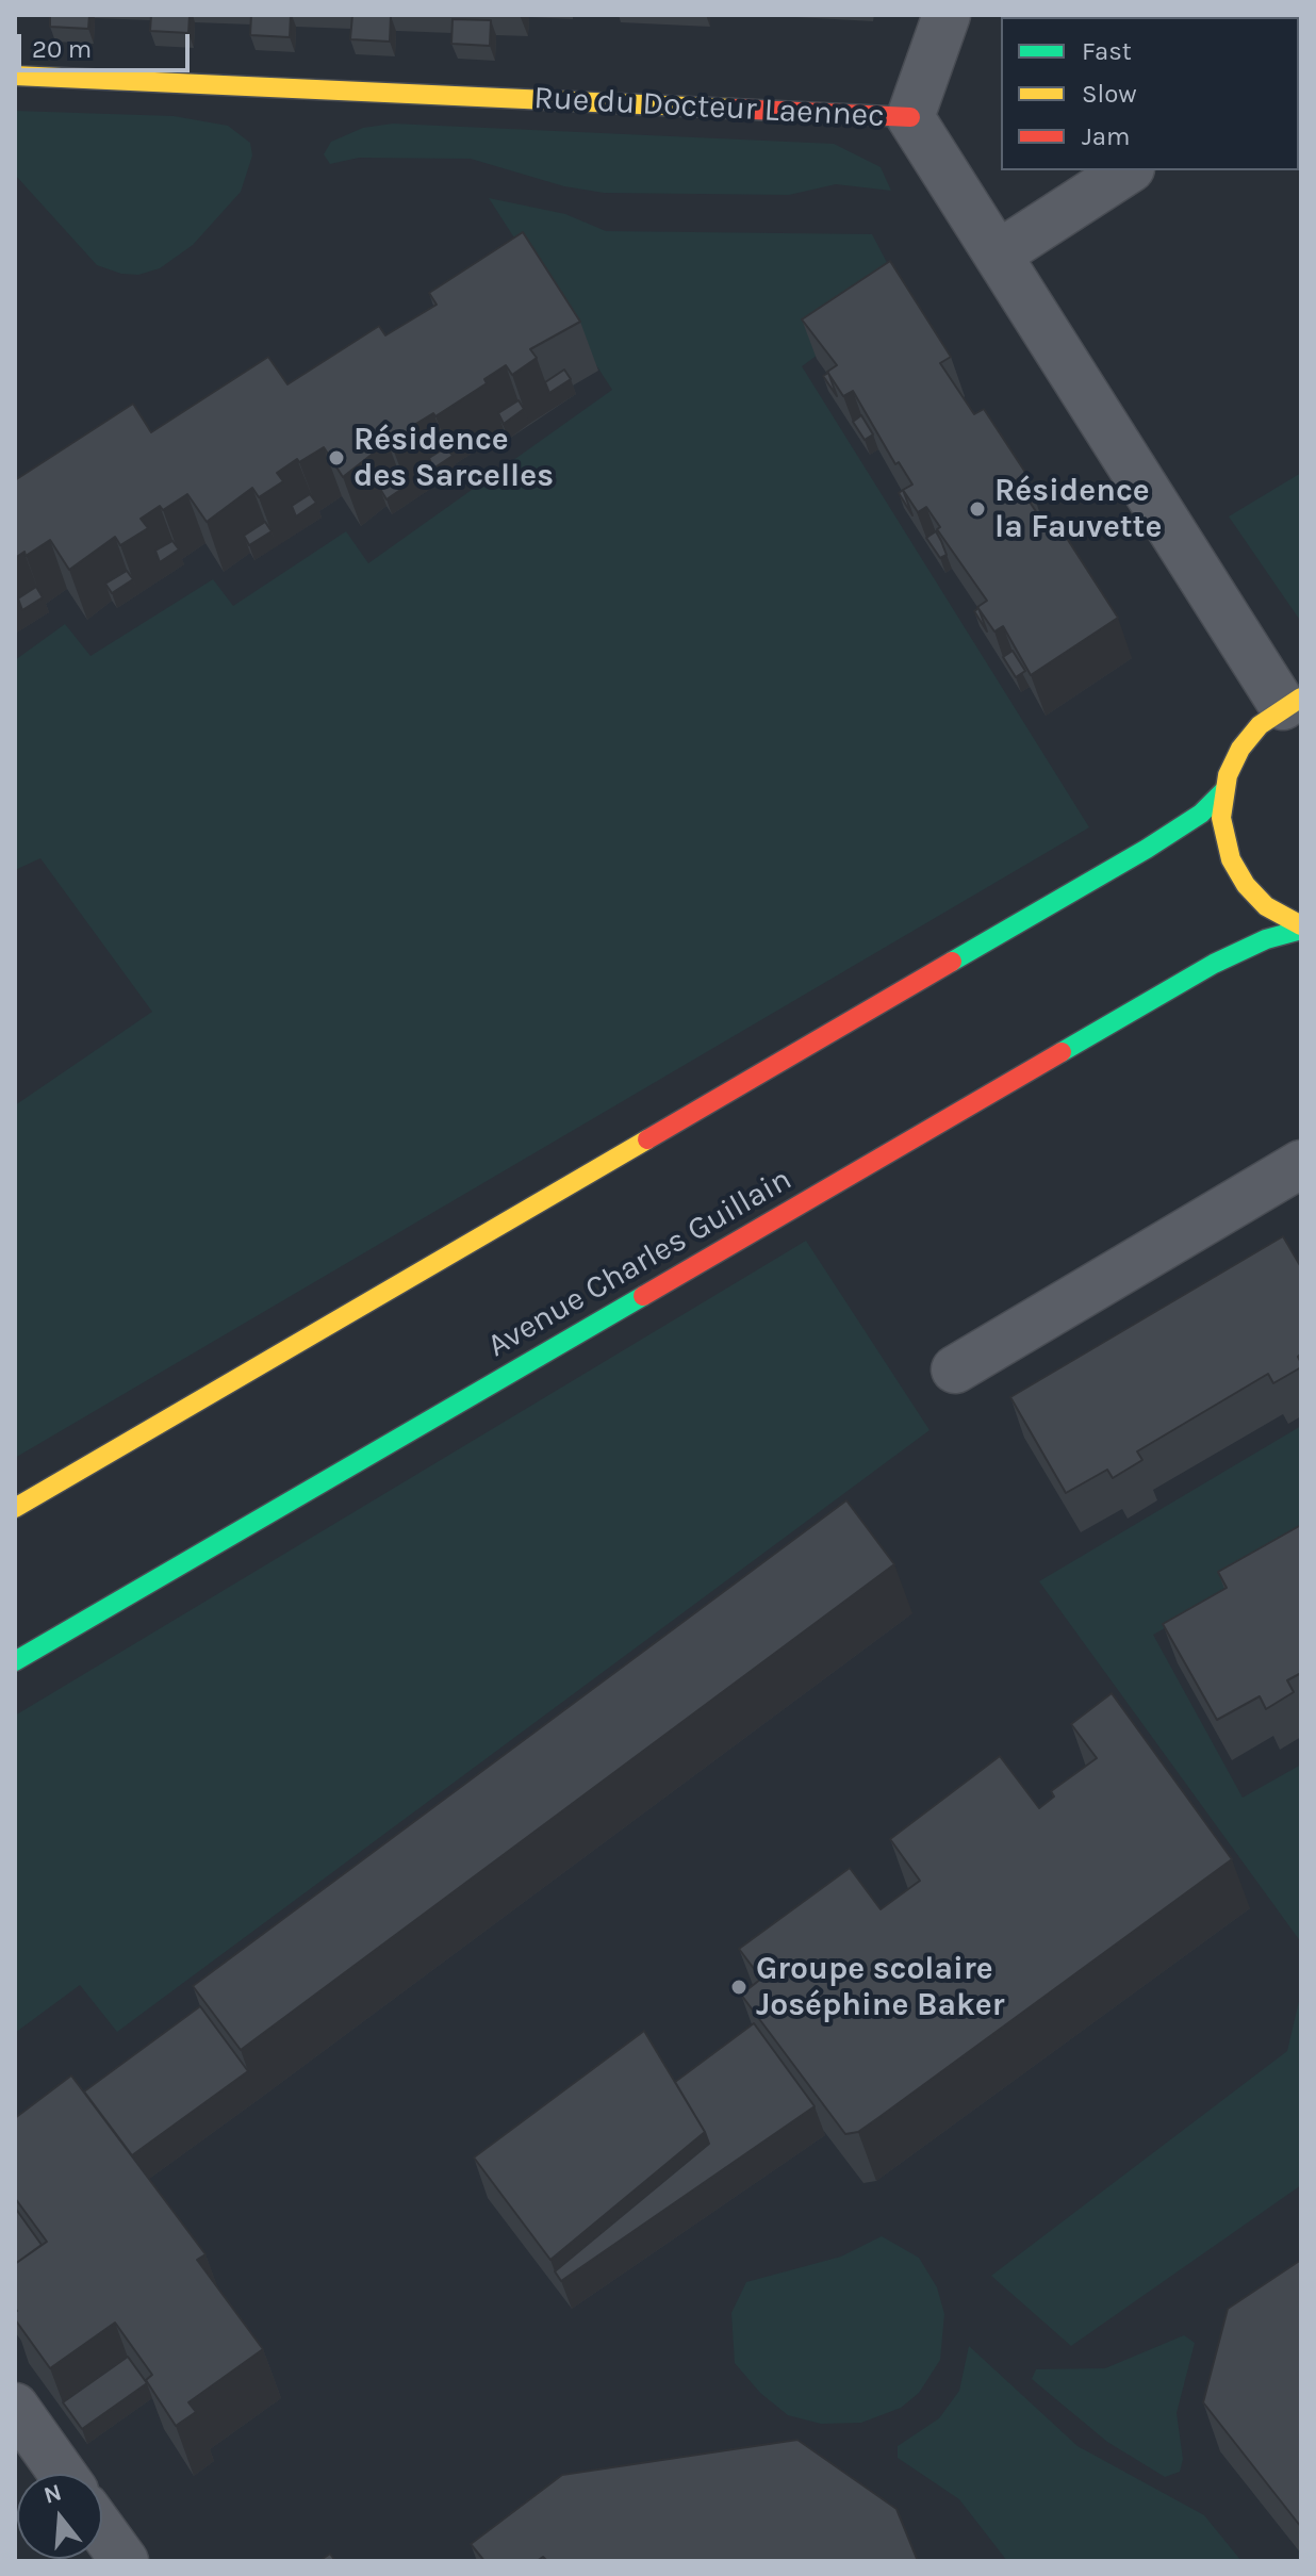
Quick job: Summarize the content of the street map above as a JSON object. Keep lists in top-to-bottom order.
{
  "streets": {
    "street": ["Rue du Docteur Laennec", "Avenue Charles Guillain"]
  },
  "places": ["Résidence des Sarcelles", "Résidence la Fauvette", "Groupe scolaire Joséphine Baker"],
  "legend": ["Fast", "Slow", "Jam"],
  "scale_bar": "20 m",
  "north": "top"
}
